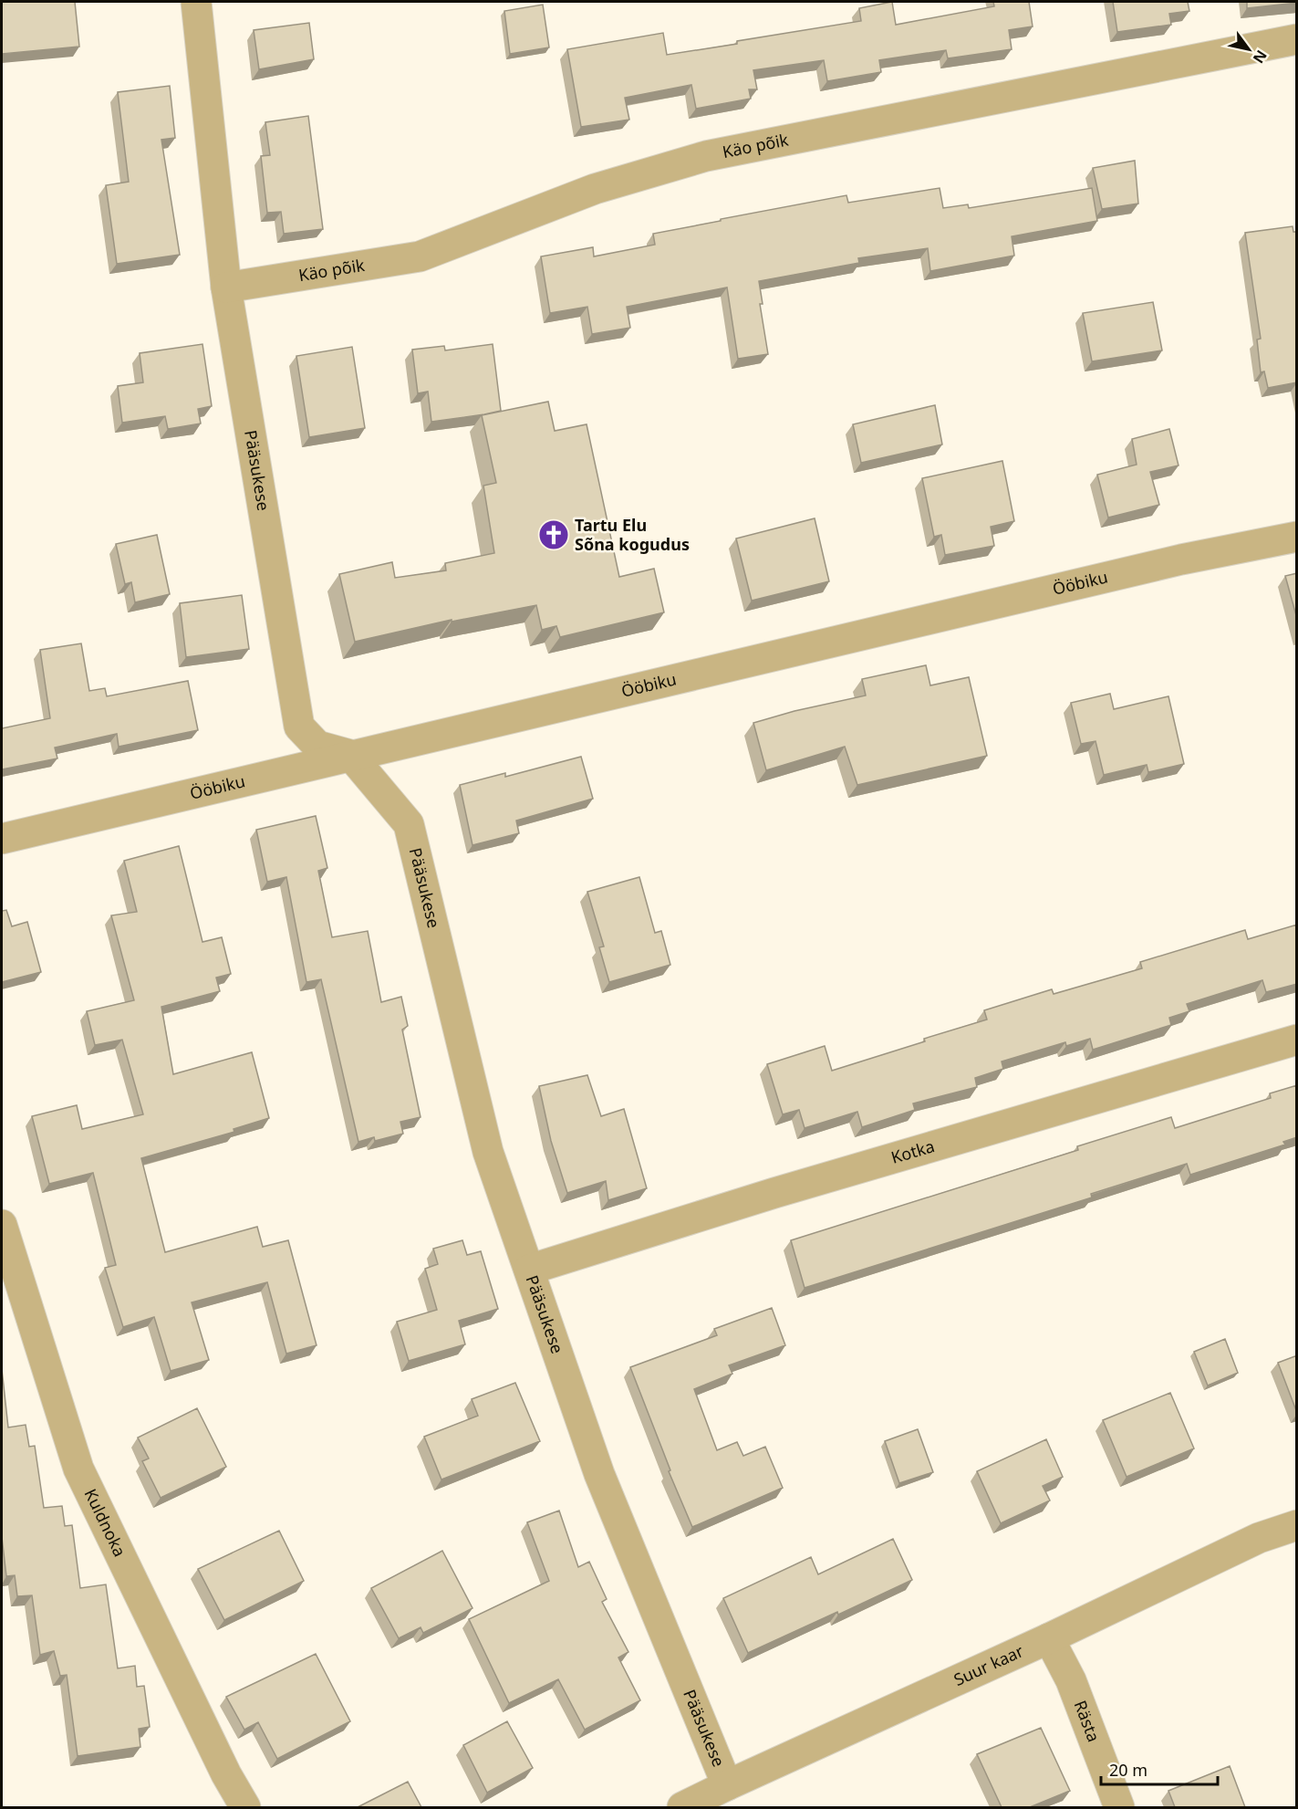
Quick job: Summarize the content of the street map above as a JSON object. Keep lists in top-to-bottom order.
{
  "streets": {
    "street": [
      "Käo põik",
      "Pääsukese",
      "Ööbiku",
      "Kotka",
      "Kuldnoka",
      "Suur kaar",
      "Rästa"
    ]
  },
  "crossings": [
    ["Käo põik", "Pääsukese"],
    ["Pääsukese", "Ööbiku"],
    ["Pääsukese", "Kotka"],
    ["Pääsukese", "Suur kaar"],
    ["Suur kaar", "Rästa"]
  ],
  "places": {
    "church": ["Tartu Elu Sõna kogudus"]
  },
  "scale_bar": "20 m",
  "north": "bottom right"
}
